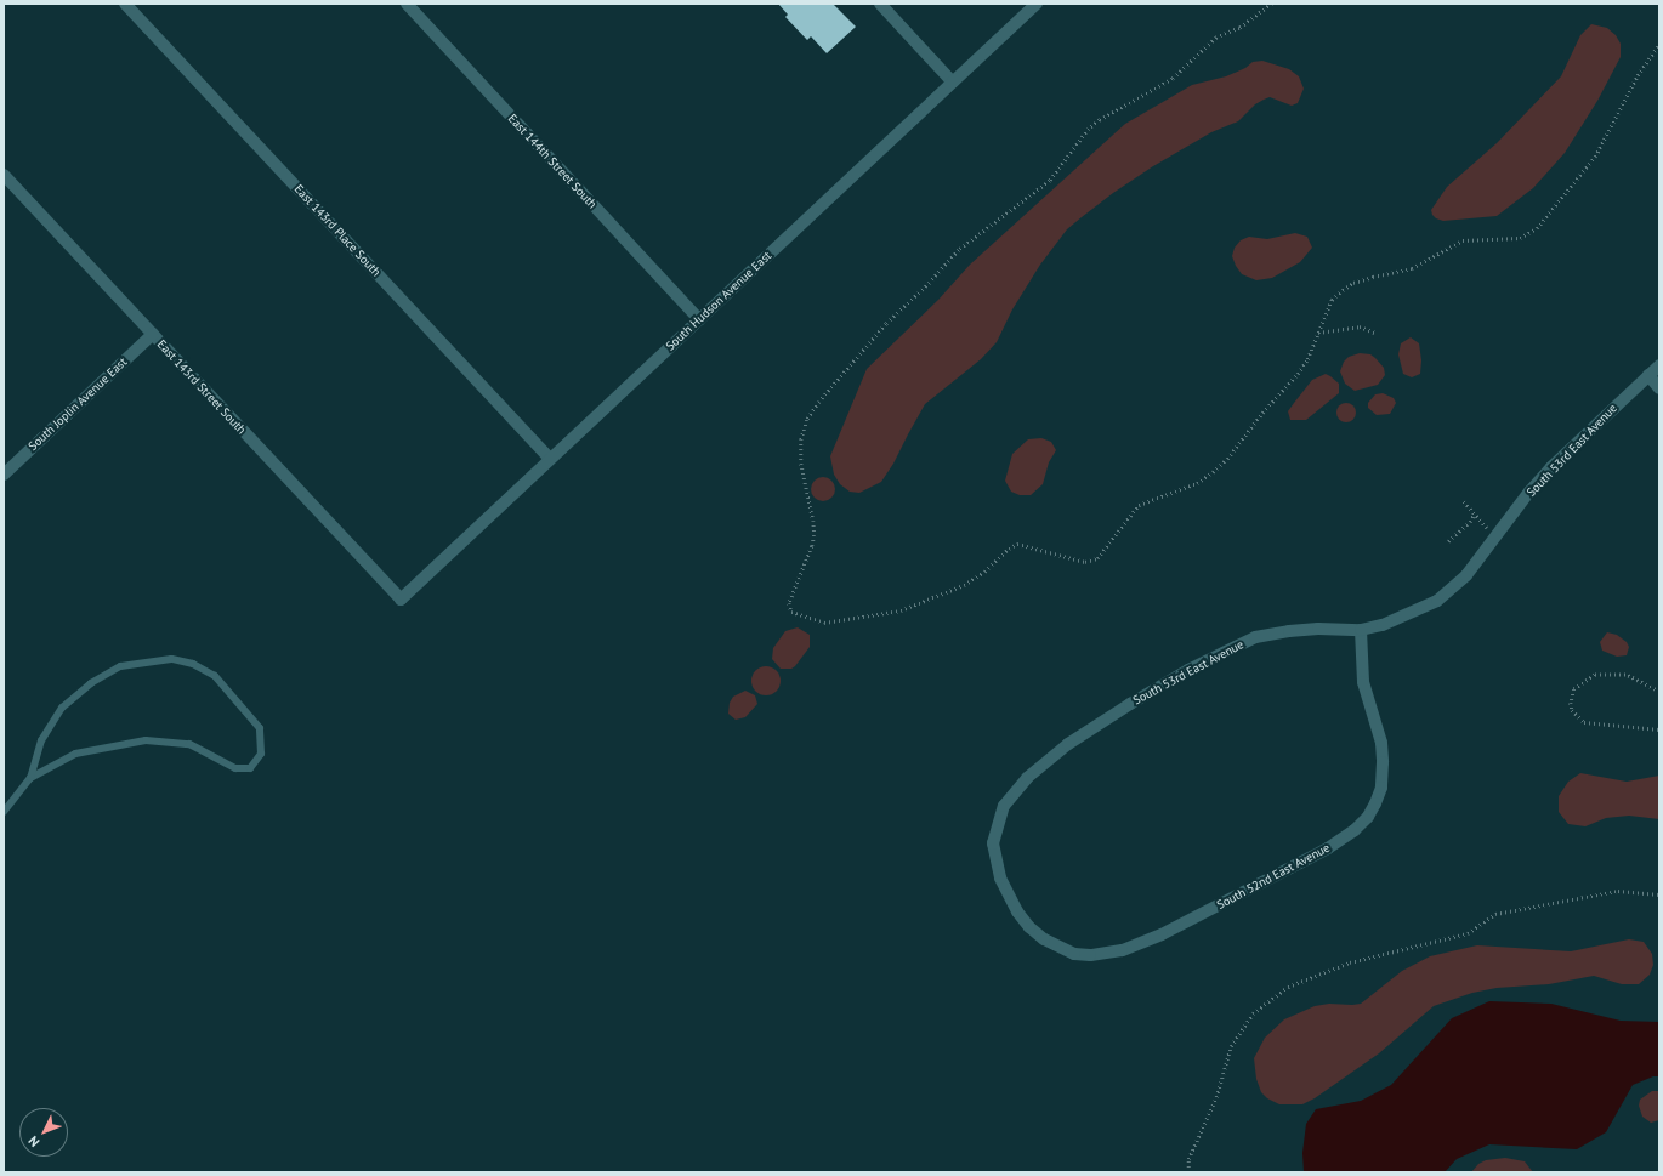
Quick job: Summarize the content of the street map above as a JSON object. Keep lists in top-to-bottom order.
{
  "streets": {
    "street": [
      "East 144th Street South",
      "East 143rd Place South",
      "South Hudson Avenue East",
      "East 143rd Street South",
      "South Joplin Avenue East",
      "South 53rd East Avenue",
      "South 52nd East Avenue"
    ]
  },
  "crossings": [
    ["East 144th Street South", "South Hudson Avenue East"],
    ["East 143rd Place South", "South Hudson Avenue East"],
    ["South Hudson Avenue East", "East 143rd Street South"],
    ["East 143rd Street South", "South Joplin Avenue East"],
    ["South 53rd East Avenue", "South 52nd East Avenue"]
  ],
  "north": "bottom left"
}
